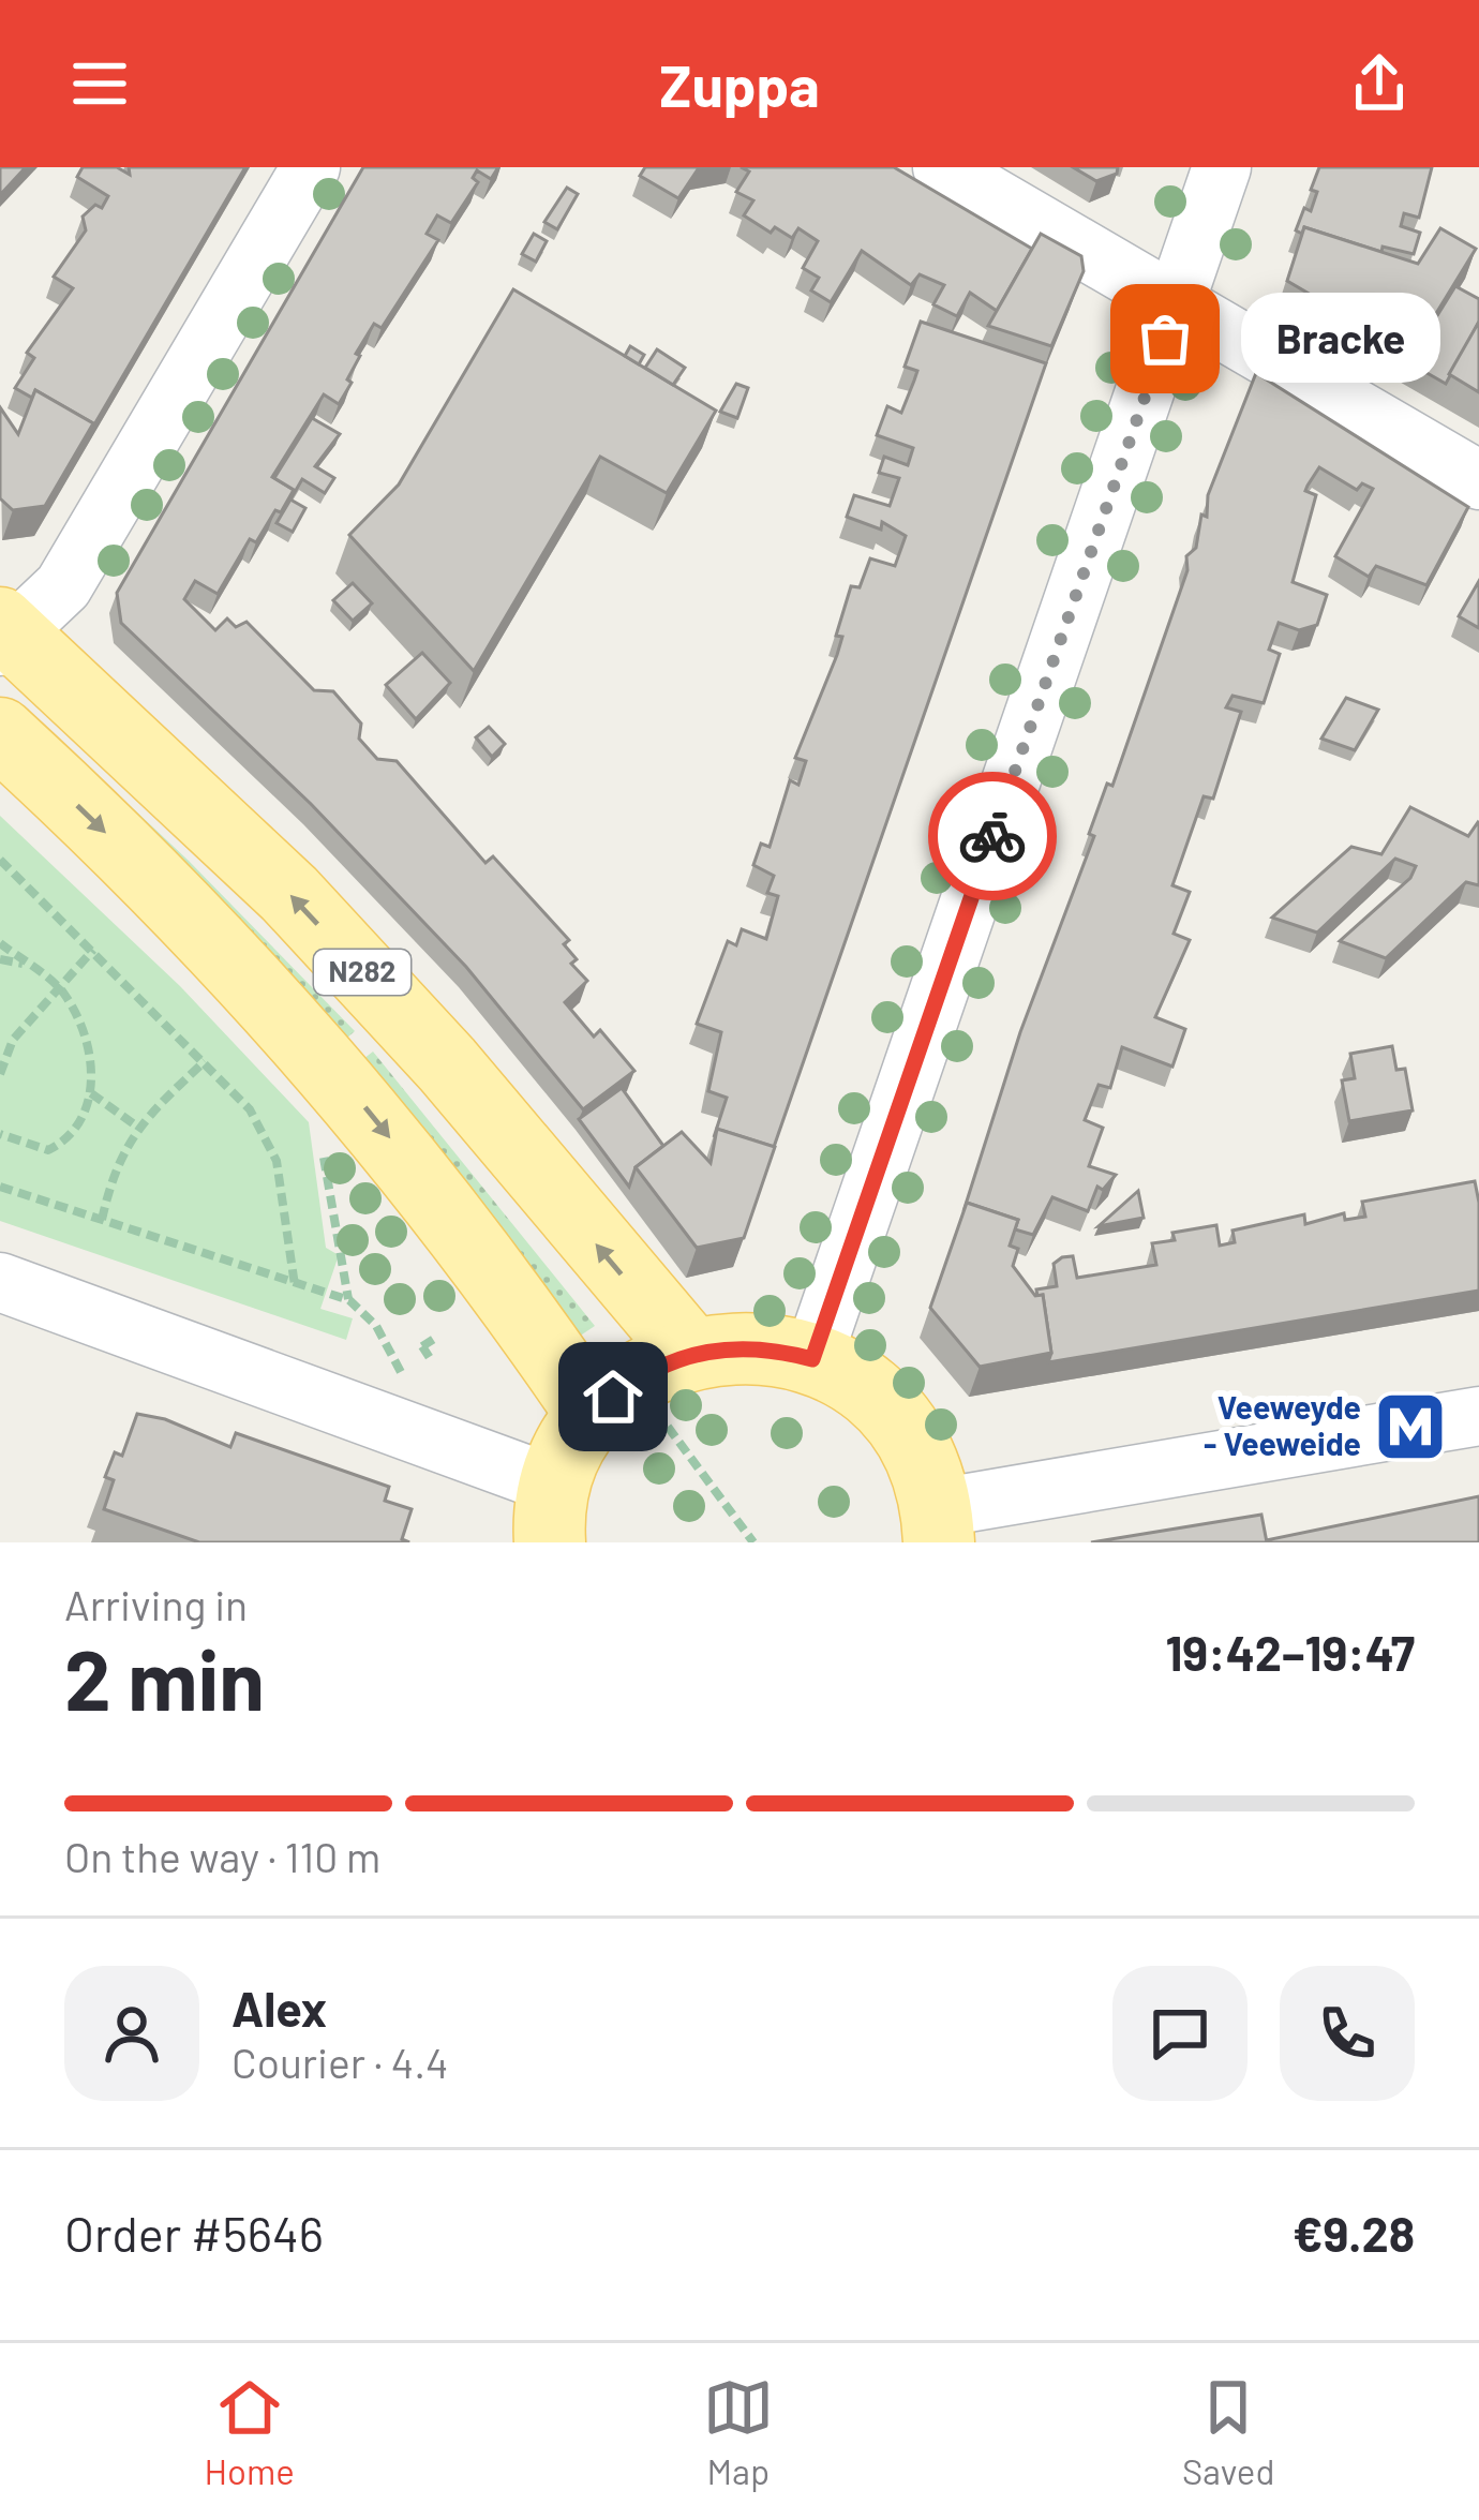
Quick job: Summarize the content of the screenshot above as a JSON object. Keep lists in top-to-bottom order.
{
  "streets": {
    "main road": ["N282"]
  },
  "places": {
    "other": ["Bracke"],
    "metro station": ["Veeweyde - Veeweide"]
  },
  "page": {
    "header": "Zuppa",
    "bubble": "Bracke",
    "heading": ["2 min", "Arriving in", "19:42–19:47"],
    "panel": [
      "Alex",
      "Courier · 4.4",
      "Order #5646",
      "€9.28"
    ],
    "bar": "On the way · 110 m",
    "tabs": ["Home", "Map", "Saved"]
  }
}
